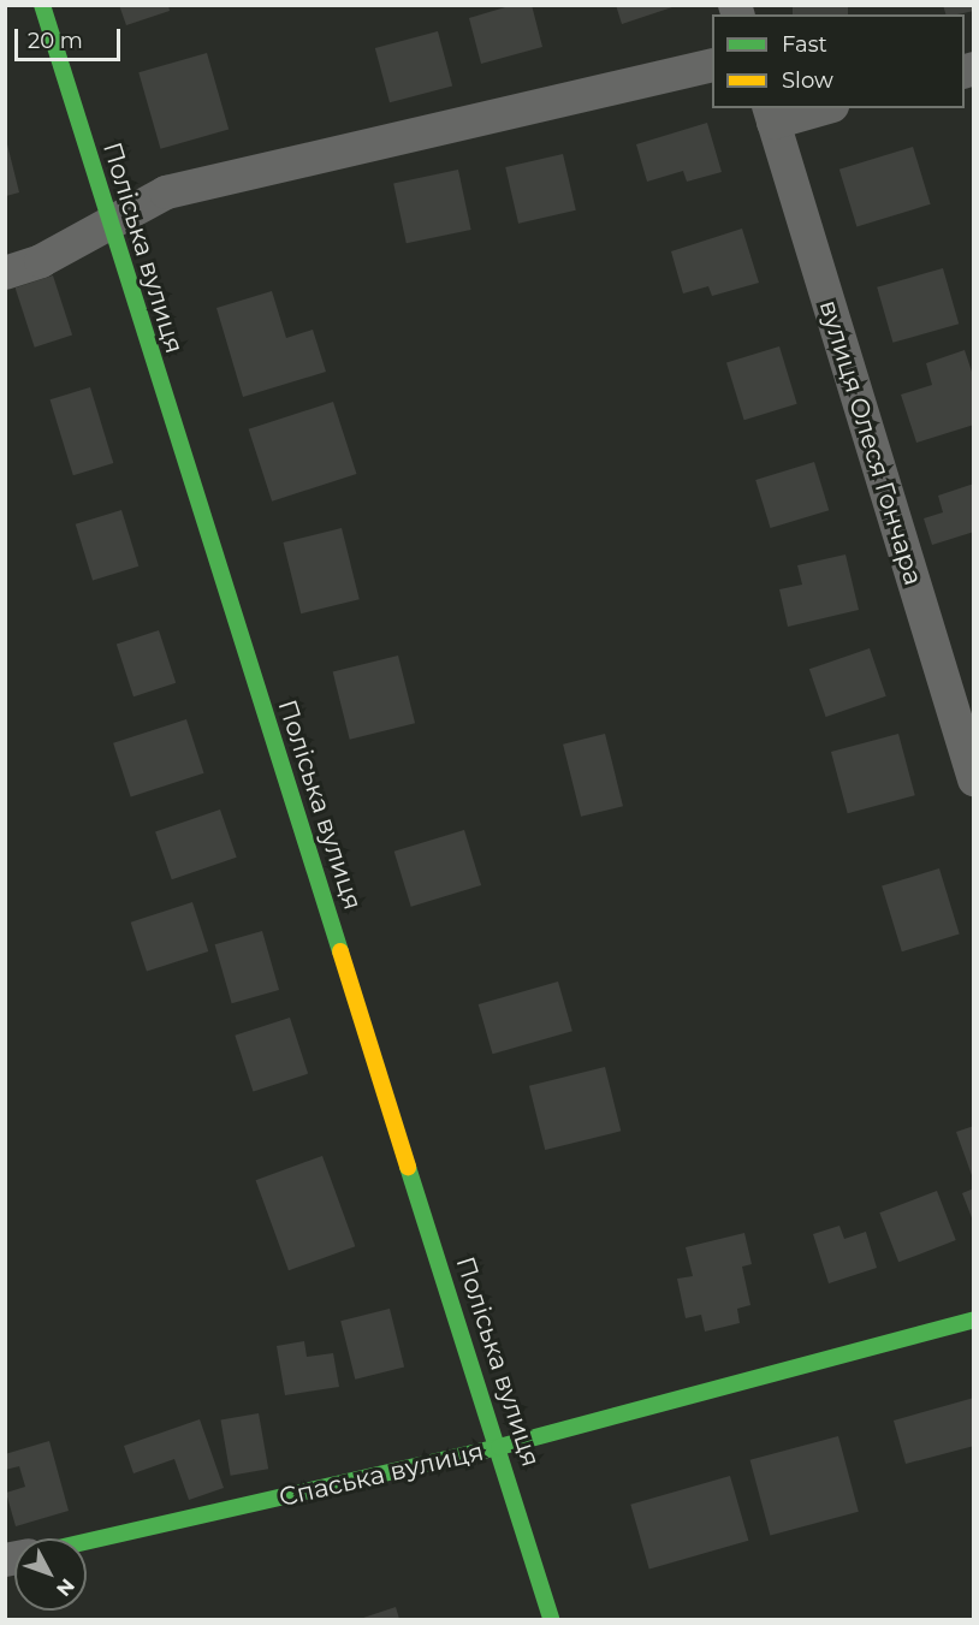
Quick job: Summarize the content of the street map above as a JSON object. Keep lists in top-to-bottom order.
{
  "streets": {
    "main road": ["Поліська вулиця", "Спаська вулиця"],
    "street": ["вулиця Олеся Гончара"]
  },
  "crossings": [
    ["Поліська вулиця", "Спаська вулиця"]
  ],
  "legend": ["Fast", "Slow"],
  "scale_bar": "20 m",
  "north": "bottom right"
}
